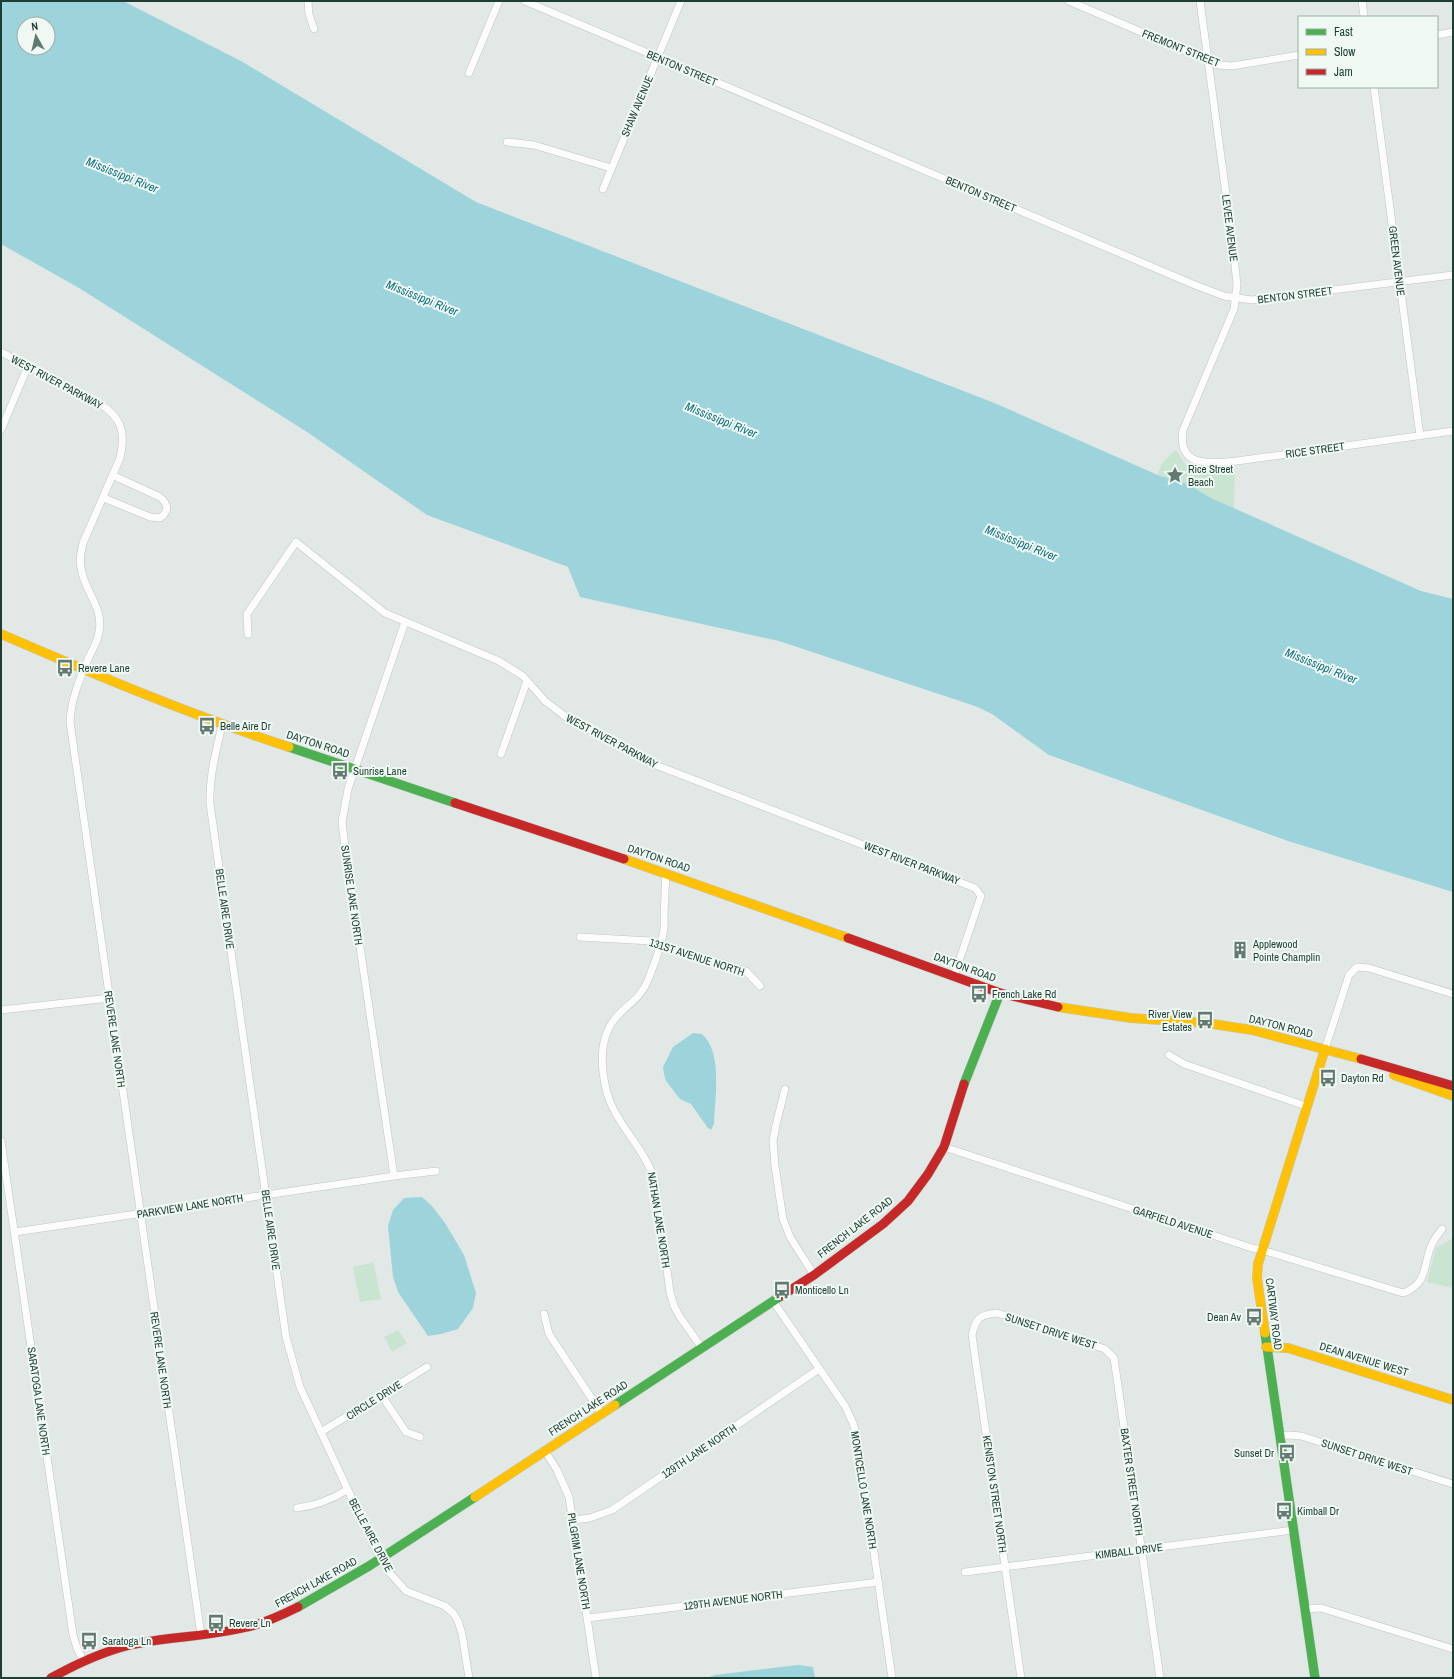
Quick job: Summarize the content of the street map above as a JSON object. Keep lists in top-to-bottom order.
{
  "streets": {
    "street": [
      "FREMONT STREET",
      "BENTON STREET",
      "SHAW AVENUE",
      "LEVEE AVENUE",
      "GREEN AVENUE",
      "WEST RIVER PARKWAY",
      "RICE STREET",
      "DAYTON ROAD",
      "SUNRISE LANE NORTH",
      "BELLE AIRE DRIVE",
      "131ST AVENUE NORTH",
      "REVERE LANE NORTH",
      "PARKVIEW LANE NORTH",
      "NATHAN LANE NORTH",
      "GARFIELD AVENUE",
      "FRENCH LAKE ROAD",
      "CARTWAY ROAD",
      "SUNSET DRIVE WEST",
      "DEAN AVENUE WEST",
      "CIRCLE DRIVE",
      "SARATOGA LANE NORTH",
      "129TH LANE NORTH",
      "BAXTER STREET NORTH",
      "MONTICELLO LANE NORTH",
      "KENISTON STREET NORTH",
      "KIMBALL DRIVE",
      "PILGRIM LANE NORTH",
      "129TH AVENUE NORTH"
    ]
  },
  "crossings": [
    ["FREMONT STREET", "LEVEE AVENUE"],
    ["BENTON STREET", "SHAW AVENUE"],
    ["BENTON STREET", "LEVEE AVENUE"],
    ["BENTON STREET", "GREEN AVENUE"],
    ["LEVEE AVENUE", "RICE STREET"],
    ["GREEN AVENUE", "RICE STREET"],
    ["WEST RIVER PARKWAY", "DAYTON ROAD"],
    ["WEST RIVER PARKWAY", "SUNRISE LANE NORTH"],
    ["WEST RIVER PARKWAY", "REVERE LANE NORTH"],
    ["DAYTON ROAD", "SUNRISE LANE NORTH"],
    ["DAYTON ROAD", "BELLE AIRE DRIVE"],
    ["DAYTON ROAD", "REVERE LANE NORTH"],
    ["DAYTON ROAD", "NATHAN LANE NORTH"],
    ["DAYTON ROAD", "FRENCH LAKE ROAD"],
    ["DAYTON ROAD", "CARTWAY ROAD"],
    ["SUNRISE LANE NORTH", "PARKVIEW LANE NORTH"],
    ["BELLE AIRE DRIVE", "PARKVIEW LANE NORTH"],
    ["BELLE AIRE DRIVE", "FRENCH LAKE ROAD"],
    ["BELLE AIRE DRIVE", "CIRCLE DRIVE"],
    ["131ST AVENUE NORTH", "NATHAN LANE NORTH"],
    ["REVERE LANE NORTH", "PARKVIEW LANE NORTH"],
    ["REVERE LANE NORTH", "FRENCH LAKE ROAD"],
    ["PARKVIEW LANE NORTH", "SARATOGA LANE NORTH"],
    ["NATHAN LANE NORTH", "FRENCH LAKE ROAD"],
    ["GARFIELD AVENUE", "FRENCH LAKE ROAD"],
    ["GARFIELD AVENUE", "CARTWAY ROAD"],
    ["FRENCH LAKE ROAD", "SARATOGA LANE NORTH"],
    ["FRENCH LAKE ROAD", "MONTICELLO LANE NORTH"],
    ["FRENCH LAKE ROAD", "PILGRIM LANE NORTH"],
    ["CARTWAY ROAD", "SUNSET DRIVE WEST"],
    ["CARTWAY ROAD", "DEAN AVENUE WEST"],
    ["CARTWAY ROAD", "KIMBALL DRIVE"],
    ["SUNSET DRIVE WEST", "BAXTER STREET NORTH"],
    ["SUNSET DRIVE WEST", "KENISTON STREET NORTH"],
    ["129TH LANE NORTH", "MONTICELLO LANE NORTH"],
    ["129TH LANE NORTH", "PILGRIM LANE NORTH"],
    ["BAXTER STREET NORTH", "KIMBALL DRIVE"],
    ["MONTICELLO LANE NORTH", "129TH AVENUE NORTH"],
    ["KENISTON STREET NORTH", "KIMBALL DRIVE"],
    ["PILGRIM LANE NORTH", "129TH AVENUE NORTH"]
  ],
  "water": ["Mississippi River"],
  "places": {
    "place": ["Rice Street Beach"],
    "bus stop": [
      "Revere Lane",
      "Belle Aire Dr",
      "Sunrise Lane",
      "French Lake Rd",
      "River View Estates",
      "Dayton Rd",
      "Monticello Ln",
      "Dean Av",
      "Sunset Dr",
      "Kimball Dr",
      "Revere Ln",
      "Saratoga Ln"
    ],
    "building": ["Applewood Pointe Champlin"]
  },
  "legend": ["Fast", "Slow", "Jam"],
  "north": "top"
}
